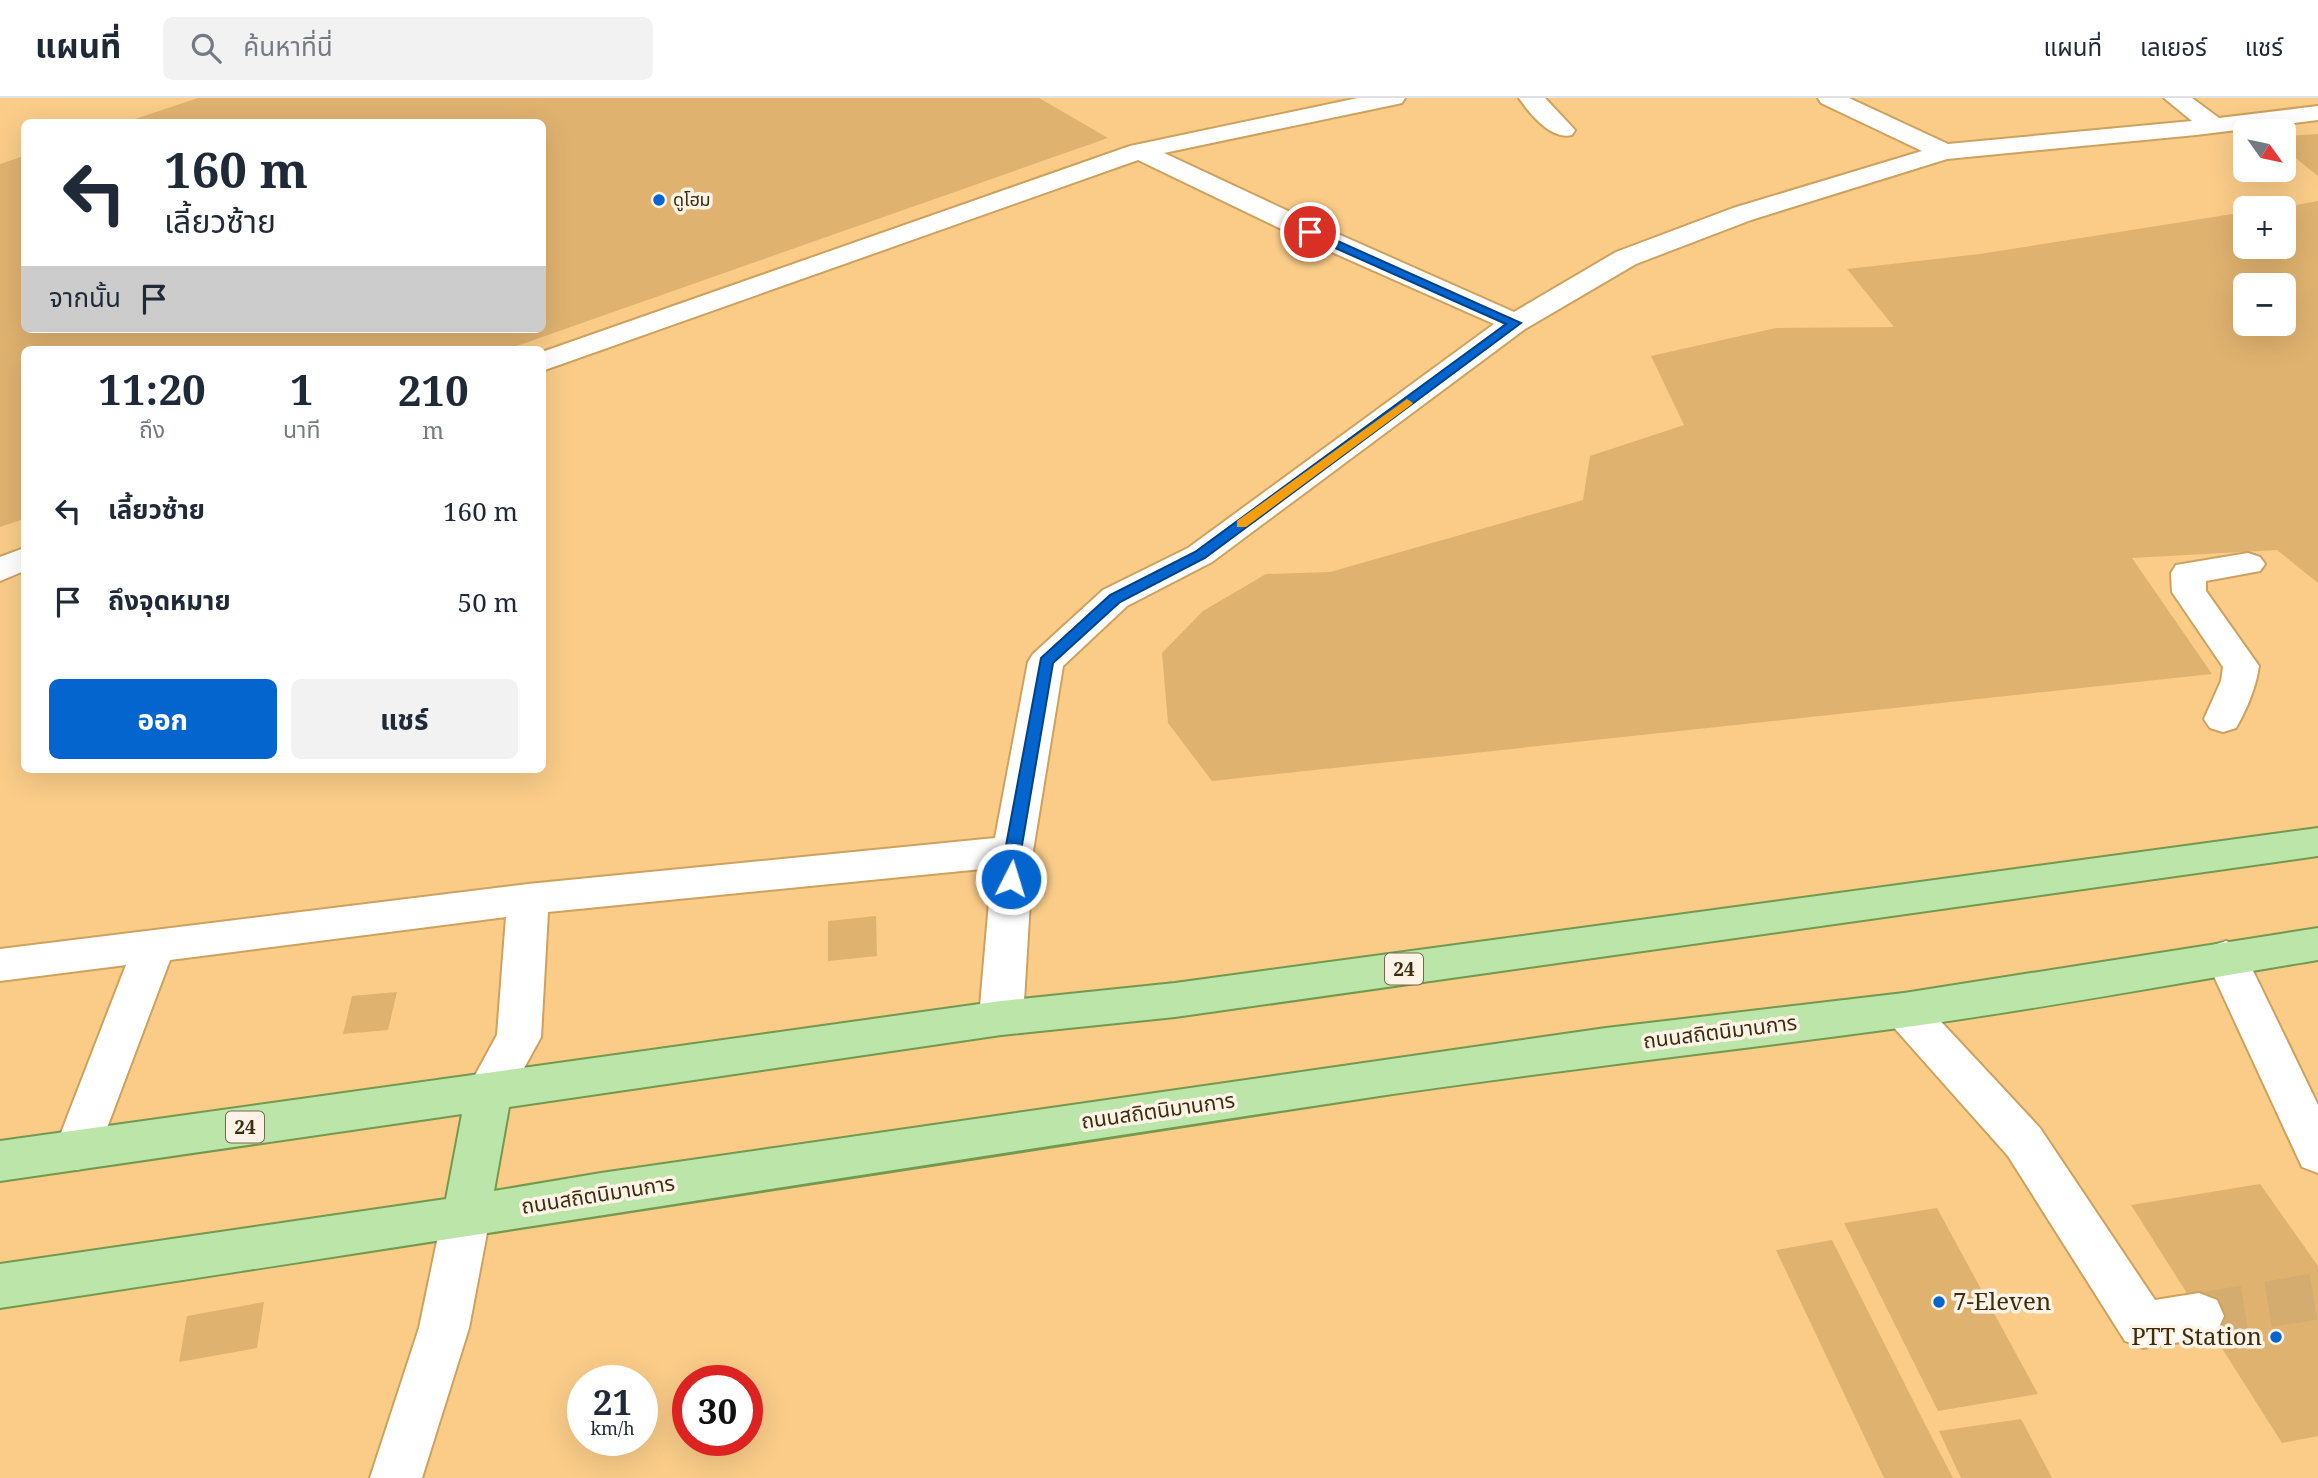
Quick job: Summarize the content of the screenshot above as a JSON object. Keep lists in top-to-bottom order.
{
  "streets": {
    "main road": ["24", "ถนนสถิตนิมานการ"]
  },
  "places": ["ดูโฮม", "7-Eleven", "PTT Station"],
  "north": "bottom right",
  "page": {
    "header": "แผนที่",
    "search": "ค้นหาที่นี่",
    "nav": ["แผนที่", "เลเยอร์", "แชร์"],
    "map_buttons": ["+", "−"],
    "turn": ["160 m", "เลี้ยวซ้าย"],
    "then": "จากนั้น",
    "eta": [
      "11:20",
      "ถึง",
      "1",
      "นาที",
      "210",
      "m"
    ],
    "list": [
      {
        "name": "เลี้ยวซ้าย",
        "value": "160 m"
      },
      {
        "name": "ถึงจุดหมาย",
        "value": "50 m"
      }
    ],
    "buttons": ["ออก", "แชร์"],
    "speed": "21 km/h",
    "limit": "30"
  }
}
